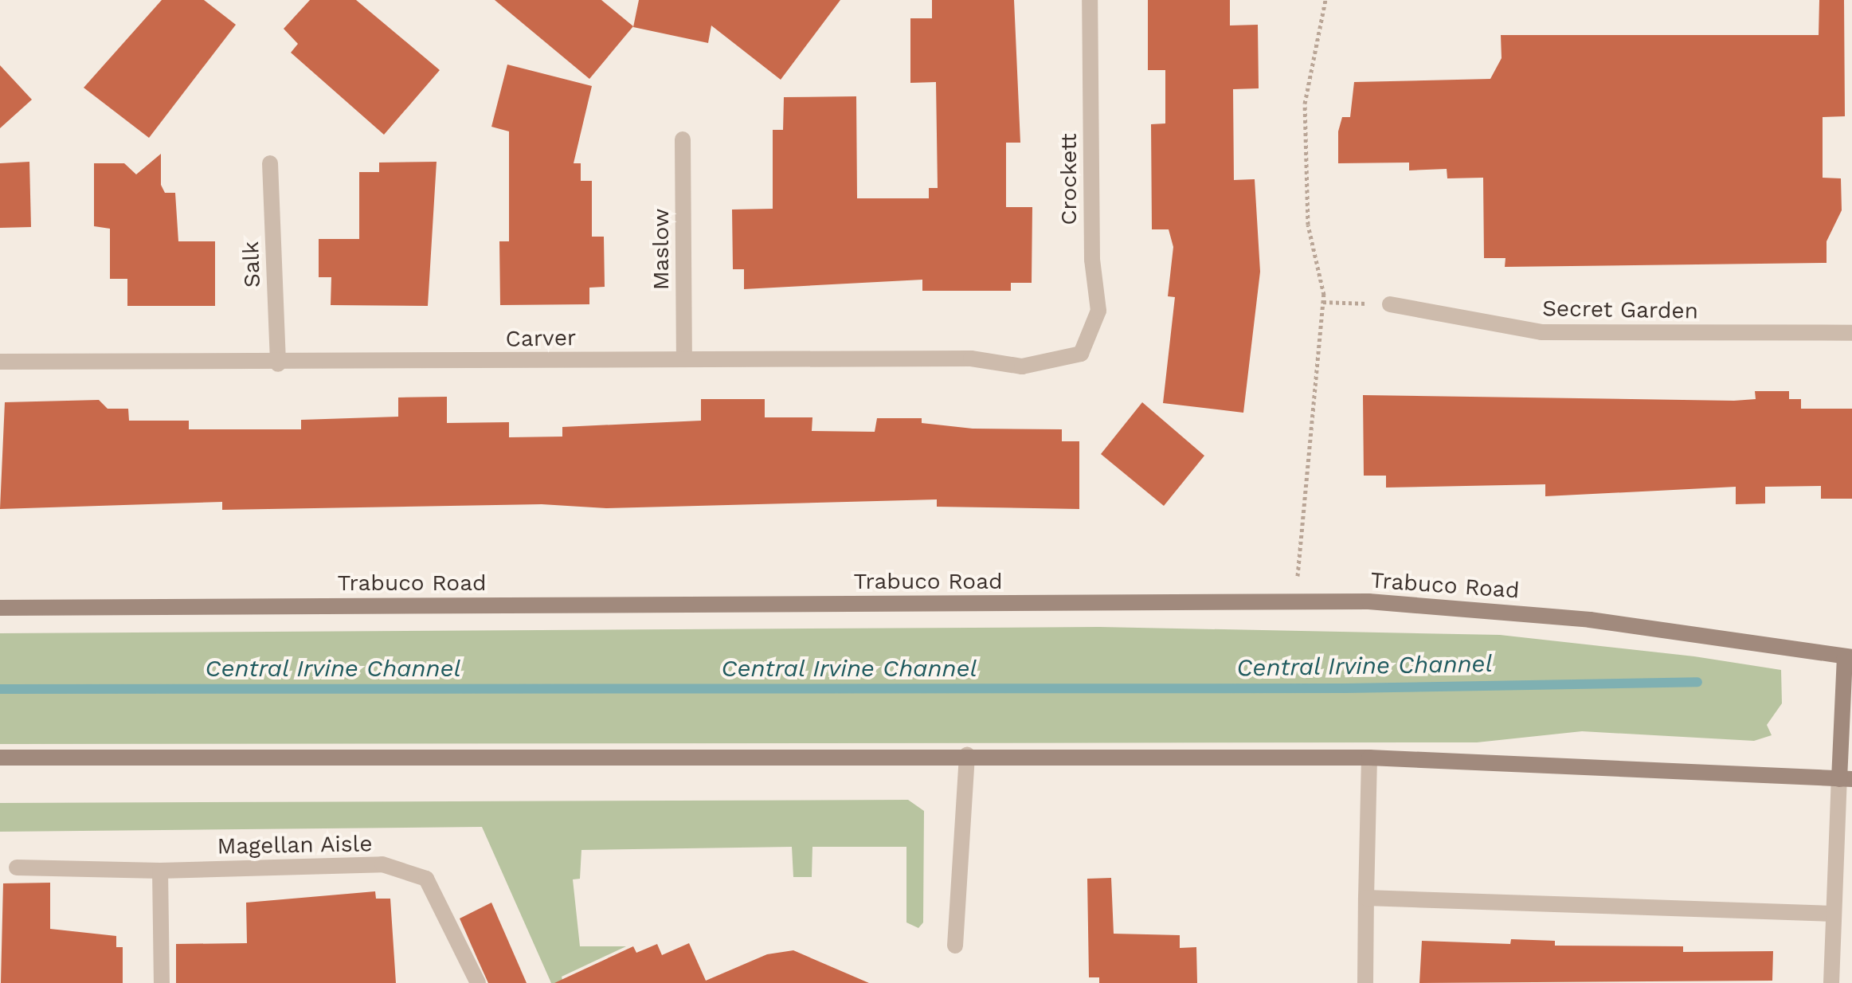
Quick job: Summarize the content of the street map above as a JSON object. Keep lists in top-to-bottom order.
{
  "streets": {
    "main road": ["Trabuco Road"],
    "street": [
      "Crockett",
      "Maslow",
      "Salk",
      "Secret Garden",
      "Carver",
      "Magellan Aisle"
    ]
  },
  "crossings": [
    ["Crockett", "Carver"],
    ["Maslow", "Carver"],
    ["Salk", "Carver"]
  ],
  "water": ["Central Irvine Channel"]
}
